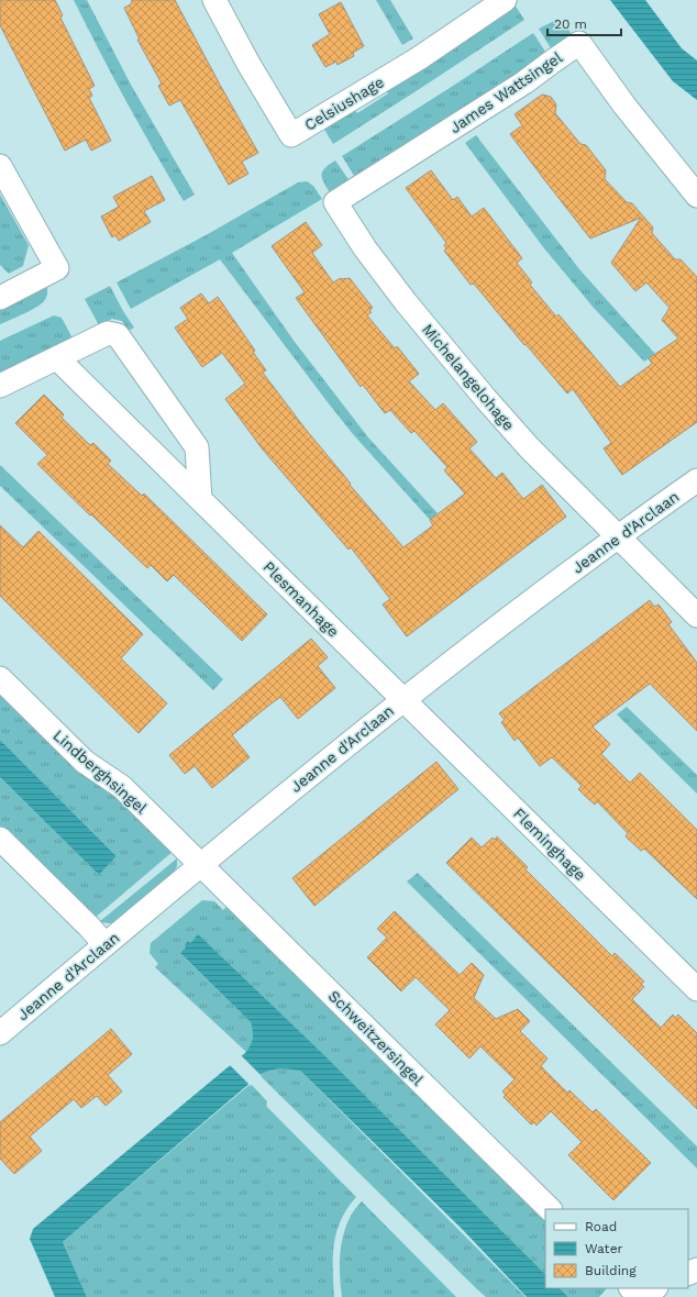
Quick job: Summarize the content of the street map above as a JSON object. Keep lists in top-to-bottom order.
{
  "streets": {
    "street": [
      "James Wattsingel",
      "Celsiushage",
      "Michelangelohage",
      "Jeanne d'Arclaan",
      "Plesmanhage",
      "Lindberghsingel",
      "Fleminghage",
      "Schweitzersingel"
    ]
  },
  "crossings": [
    ["James Wattsingel", "Michelangelohage"],
    ["Michelangelohage", "Jeanne d'Arclaan"],
    ["Jeanne d'Arclaan", "Plesmanhage"],
    ["Jeanne d'Arclaan", "Lindberghsingel"],
    ["Jeanne d'Arclaan", "Fleminghage"],
    ["Jeanne d'Arclaan", "Schweitzersingel"],
    ["Plesmanhage", "Fleminghage"],
    ["Lindberghsingel", "Schweitzersingel"]
  ],
  "legend": ["Road", "Water", "Building"],
  "scale_bar": "20 m"
}
